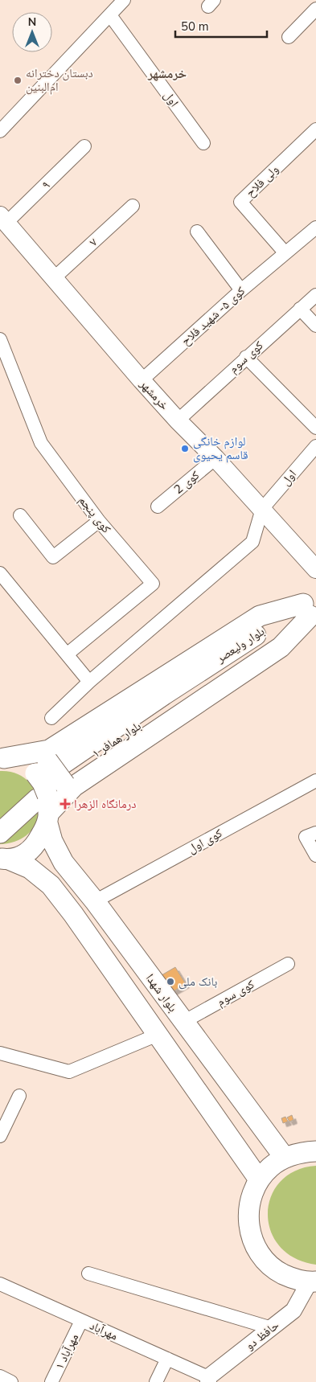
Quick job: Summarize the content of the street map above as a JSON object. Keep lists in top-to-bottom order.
{
  "streets": {
    "main road": [
      "خرمشهر",
      "بلوار ولیعصر",
      "بلوار همافر ۱",
      "بلوار شهدا"
    ],
    "street": [
      "اول",
      "ولی فلاح",
      "۹",
      "۷",
      "کوی ۵- شهید فلاح",
      "کوی سوم",
      "کوی 2",
      "کوی پنجم",
      "کوی اول",
      "مهرآباد",
      "حافظ دو",
      "مهرآباد ۱"
    ]
  },
  "crossings": [
    ["اول", "خرمشهر"],
    ["ولی فلاح", "کوی ۵- شهید فلاح"],
    ["۹", "خرمشهر"],
    ["۷", "خرمشهر"],
    ["کوی ۵- شهید فلاح", "خرمشهر"],
    ["کوی سوم", "خرمشهر"],
    ["کوی سوم", "بلوار شهدا"],
    ["خرمشهر", "کوی 2"],
    ["بلوار ولیعصر", "بلوار همافر ۱"],
    ["بلوار همافر ۱", "بلوار شهدا"],
    ["کوی اول", "بلوار شهدا"],
    ["مهرآباد", "حافظ دو"],
    ["مهرآباد", "مهرآباد ۱"]
  ],
  "districts": ["خرمشهر"],
  "places": {
    "other": ["دبستان دخترانه ام‌البنین", "لوازم خانگی قاسم یحیوی", "بانک ملی"],
    "health": ["درمانگاه الزهرا"]
  },
  "scale_bar": "50 m",
  "north": "top"
}
